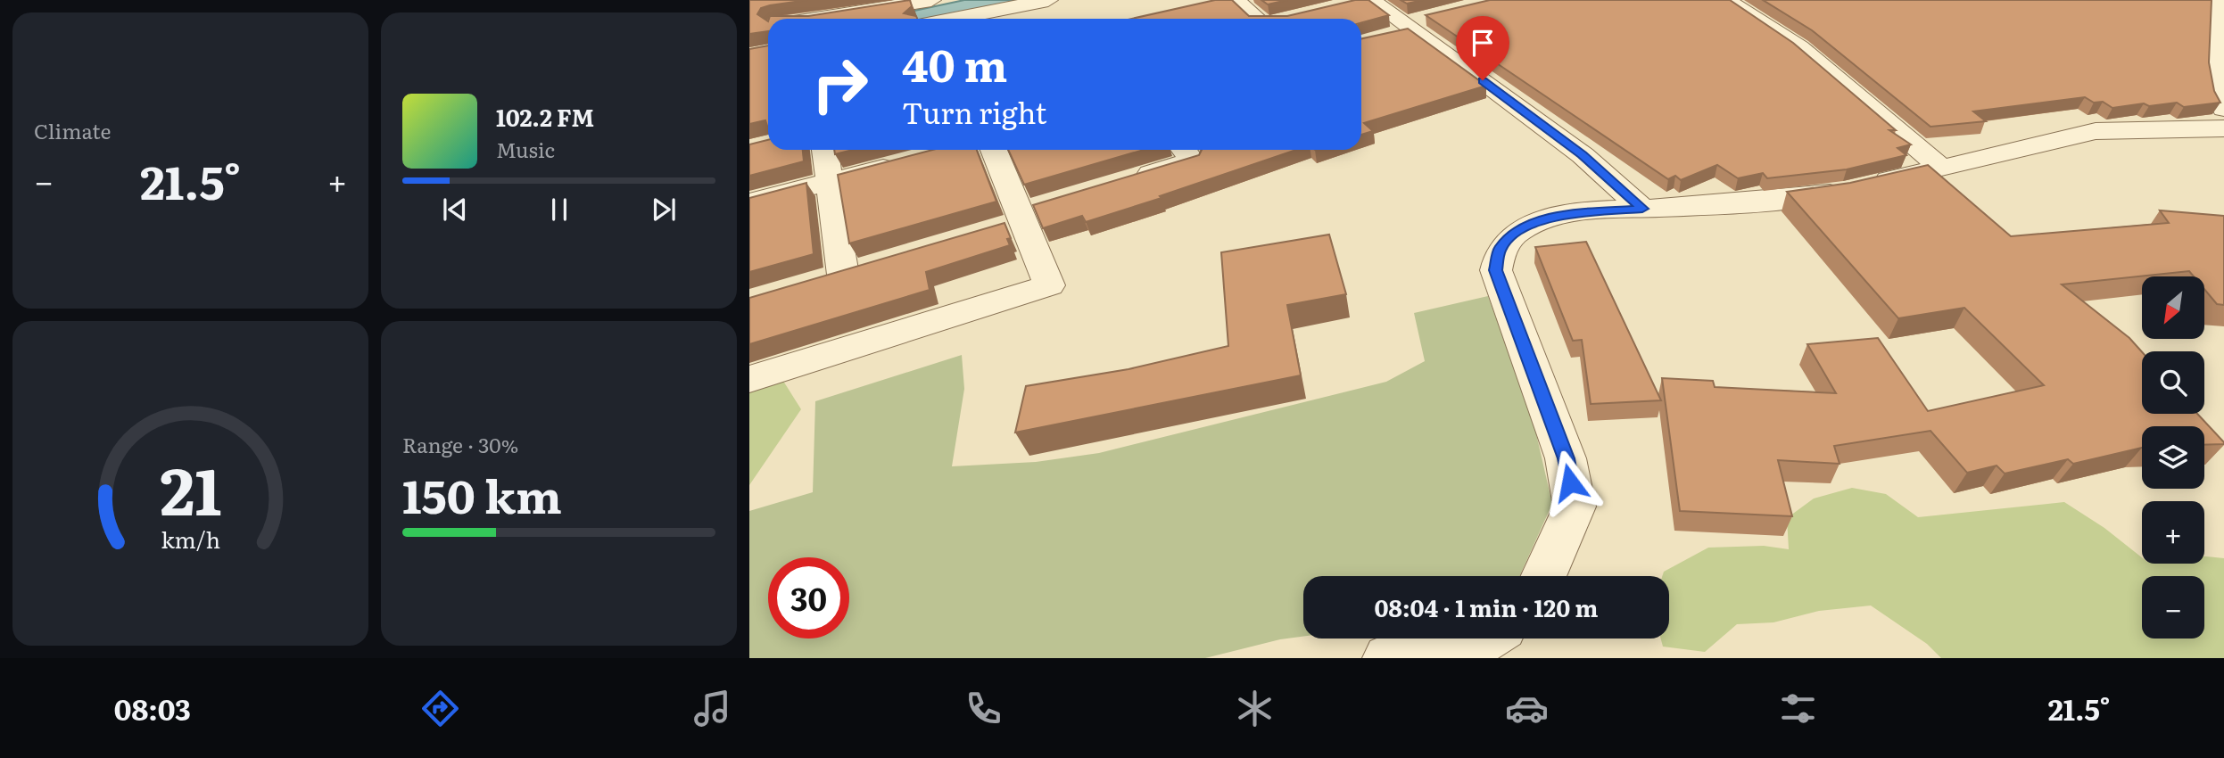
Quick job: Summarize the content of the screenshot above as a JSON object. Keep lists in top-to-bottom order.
{
  "north": "bottom left",
  "page": {
    "tile": [
      "Climate",
      ["Range · 30%", "150 km"]
    ],
    "turn": ["40 m", "Turn right"],
    "song": ["102.2 FM", "Music"],
    "heat": ["−", "21.5°", "+"],
    "map_buttons": ["+", "−"],
    "limit": "30",
    "trip": "08:04 · 1 min · 120 m",
    "tabs": ["08:03", "21.5°"],
    "gauge": ["21", "km/h"]
  }
}
